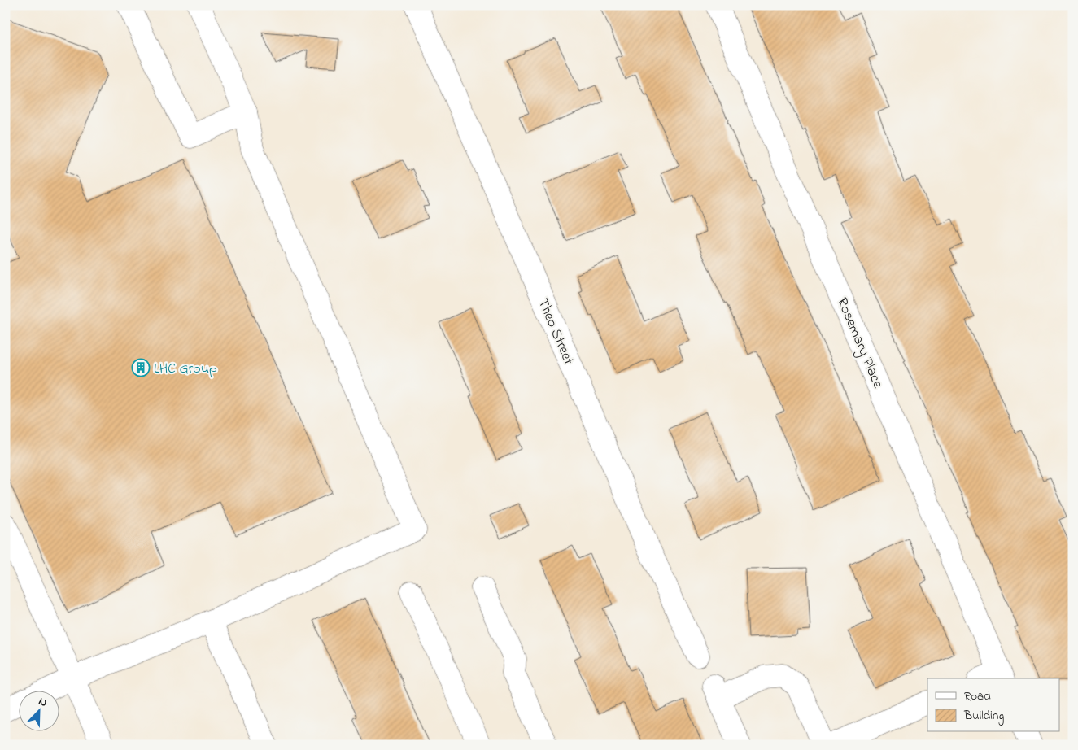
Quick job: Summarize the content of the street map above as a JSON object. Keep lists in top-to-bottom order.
{
  "streets": {
    "street": ["Theo Street", "Rosemary Place"]
  },
  "places": {
    "building": ["LHC Group"]
  },
  "legend": ["Road", "Building"],
  "north": "top right"
}
